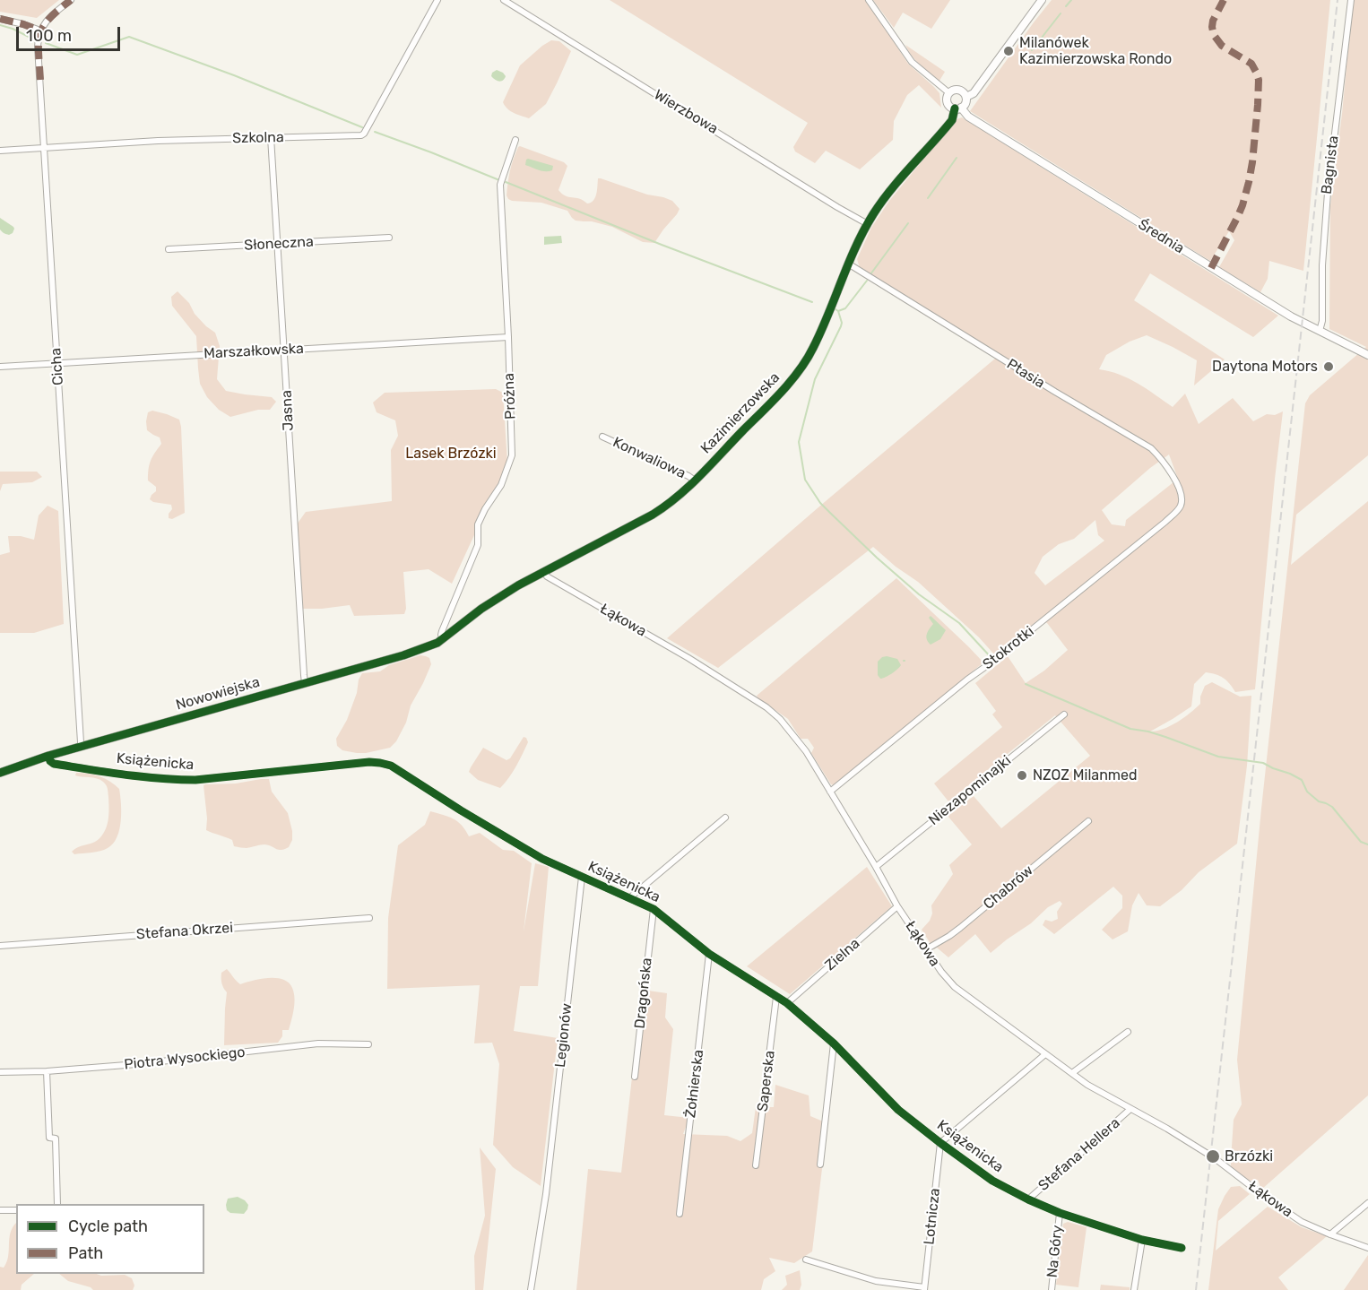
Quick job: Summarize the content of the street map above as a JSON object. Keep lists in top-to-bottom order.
{
  "streets": {
    "street": [
      "Wierzbowa",
      "Szkolna",
      "Bagnista",
      "Średnia",
      "Słoneczna",
      "Marszałkowska",
      "Cicha",
      "Ptasia",
      "Próżna",
      "Jasna",
      "Kazimierzowska",
      "Konwaliowa",
      "Łąkowa",
      "Stokrotki",
      "Nowowiejska",
      "Książenicka",
      "Niezapominajki",
      "Chabrów",
      "Stefana Okrzei",
      "Zielna",
      "Dragońska",
      "Legionów",
      "Piotra Wysockiego",
      "Saperska",
      "Żołnierska",
      "Stefana Hellera",
      "Lotnicza",
      "Na Góry"
    ]
  },
  "crossings": [
    ["Wierzbowa", "Kazimierzowska"],
    ["Szkolna", "Cicha"],
    ["Szkolna", "Jasna"],
    ["Bagnista", "Średnia"],
    ["Średnia", "Kazimierzowska"],
    ["Słoneczna", "Jasna"],
    ["Marszałkowska", "Cicha"],
    ["Marszałkowska", "Próżna"],
    ["Marszałkowska", "Jasna"],
    ["Cicha", "Nowowiejska"],
    ["Ptasia", "Kazimierzowska"],
    ["Ptasia", "Stokrotki"],
    ["Próżna", "Kazimierzowska"],
    ["Próżna", "Nowowiejska"],
    ["Jasna", "Nowowiejska"],
    ["Kazimierzowska", "Konwaliowa"],
    ["Kazimierzowska", "Łąkowa"],
    ["Kazimierzowska", "Nowowiejska"],
    ["Łąkowa", "Stokrotki"],
    ["Łąkowa", "Niezapominajki"],
    ["Łąkowa", "Chabrów"],
    ["Łąkowa", "Zielna"],
    ["Łąkowa", "Stefana Hellera"],
    ["Nowowiejska", "Książenicka"],
    ["Książenicka", "Zielna"],
    ["Książenicka", "Dragońska"],
    ["Książenicka", "Legionów"],
    ["Książenicka", "Saperska"],
    ["Książenicka", "Żołnierska"],
    ["Książenicka", "Stefana Hellera"],
    ["Książenicka", "Lotnicza"],
    ["Książenicka", "Na Góry"]
  ],
  "parks": ["Lasek Brzózki"],
  "places": [
    "Milanówek Kazimierzowska Rondo",
    "Daytona Motors",
    "NZOZ Milanmed",
    "Brzózki"
  ],
  "legend": ["Cycle path", "Path"],
  "scale_bar": "100 m"
}
